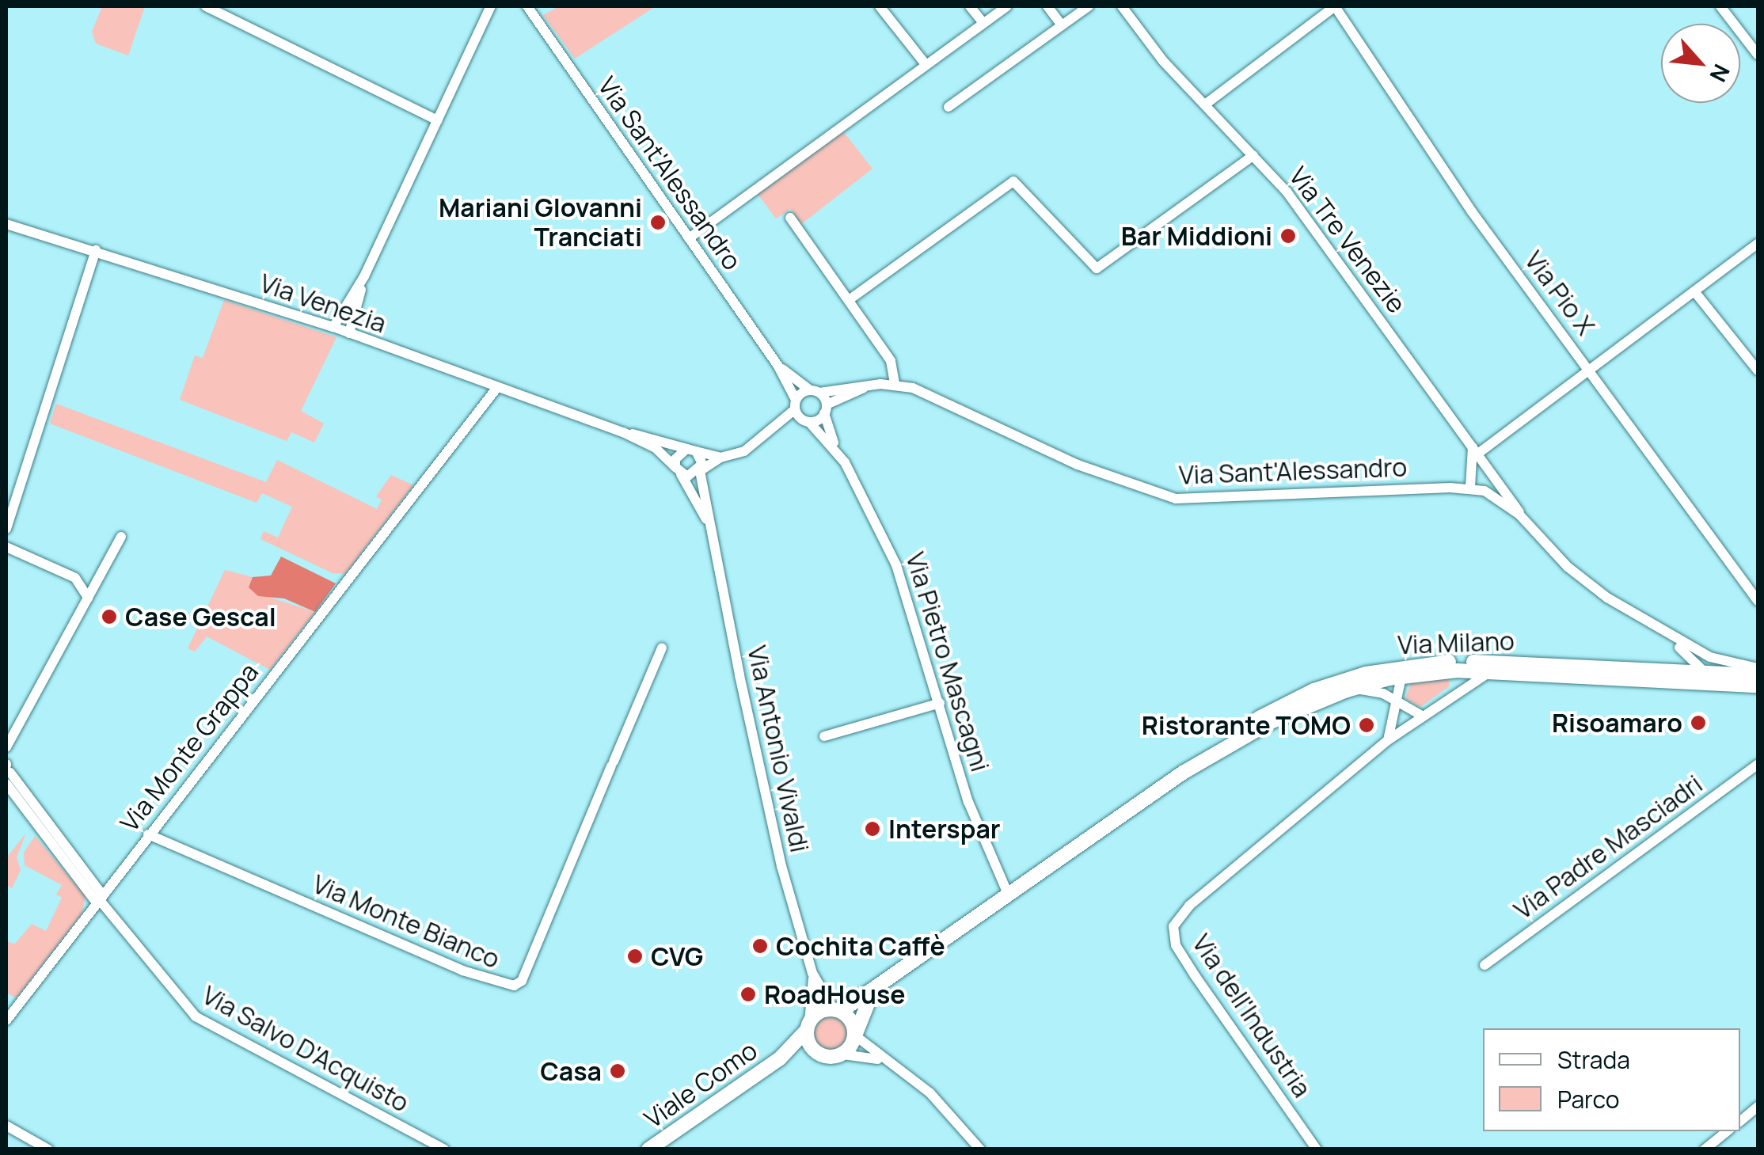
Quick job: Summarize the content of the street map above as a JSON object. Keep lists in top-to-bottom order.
{
  "streets": {
    "main road": ["Via Milano", "Viale Como"],
    "street": [
      "Via Sant'Alessandro",
      "Via Tre Venezie",
      "Via Pio X",
      "Via Venezia",
      "Via Pietro Mascagni",
      "Via Monte Grappa",
      "Via Antonio Vivaldi",
      "Via Padre Masciadri",
      "Via Monte Bianco",
      "Via dell'Industria",
      "Via Salvo D'Acquisto"
    ]
  },
  "crossings": [
    ["Via Sant'Alessandro", "Via Pietro Mascagni"],
    ["Via Venezia", "Via Monte Grappa"],
    ["Via Venezia", "Via Antonio Vivaldi"],
    ["Via Milano", "Via Pietro Mascagni"],
    ["Via Milano", "Viale Como"],
    ["Via Monte Grappa", "Via Monte Bianco"],
    ["Via Monte Grappa", "Via Salvo D'Acquisto"]
  ],
  "places": [
    "Mariani GIovanni Tranciati",
    "Bar Middioni",
    "Case Gescal",
    "Risoamaro",
    "Ristorante TOMO",
    "Interspar",
    "Cochita Caffè",
    "CVG",
    "RoadHouse",
    "Casa"
  ],
  "legend": ["Strada", "Parco"],
  "north": "bottom right"
}
